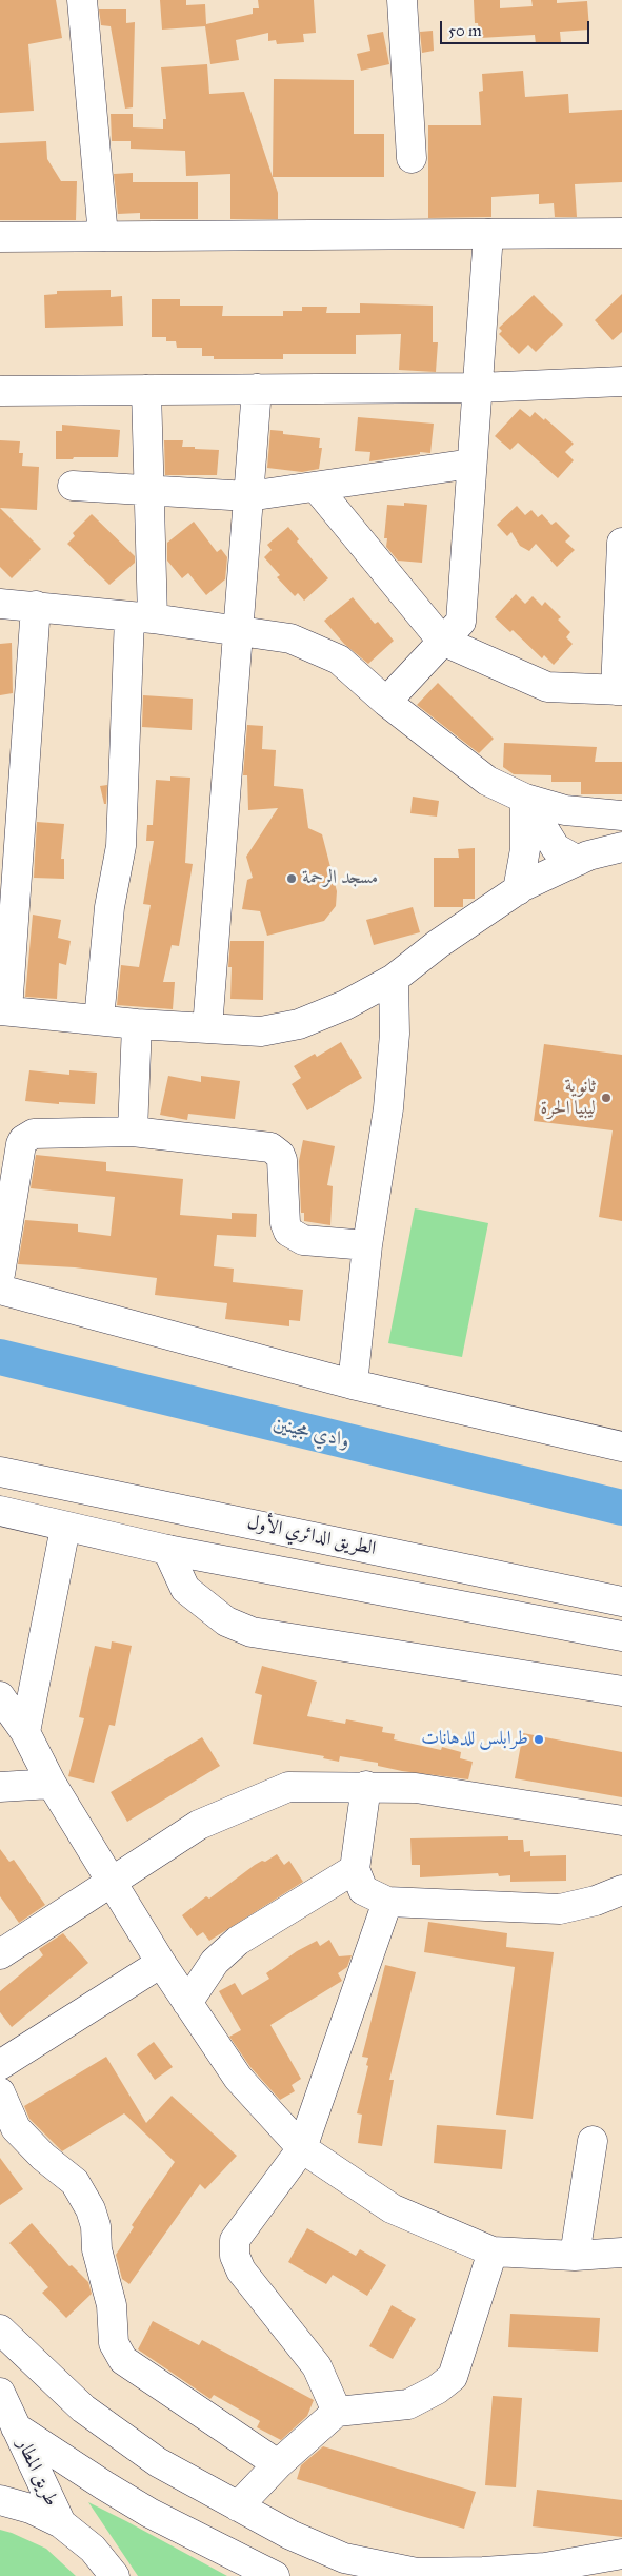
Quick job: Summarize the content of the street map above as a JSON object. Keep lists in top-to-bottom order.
{
  "streets": {
    "main road": ["الطريق الدائري الأول", "طريق المطار"]
  },
  "water": ["وادي مجينين"],
  "places": ["مسجد الرحمة", "ثانوية ليبيا الحرة", "طرابلس للدهانات"],
  "scale_bar": "50 m"
}
